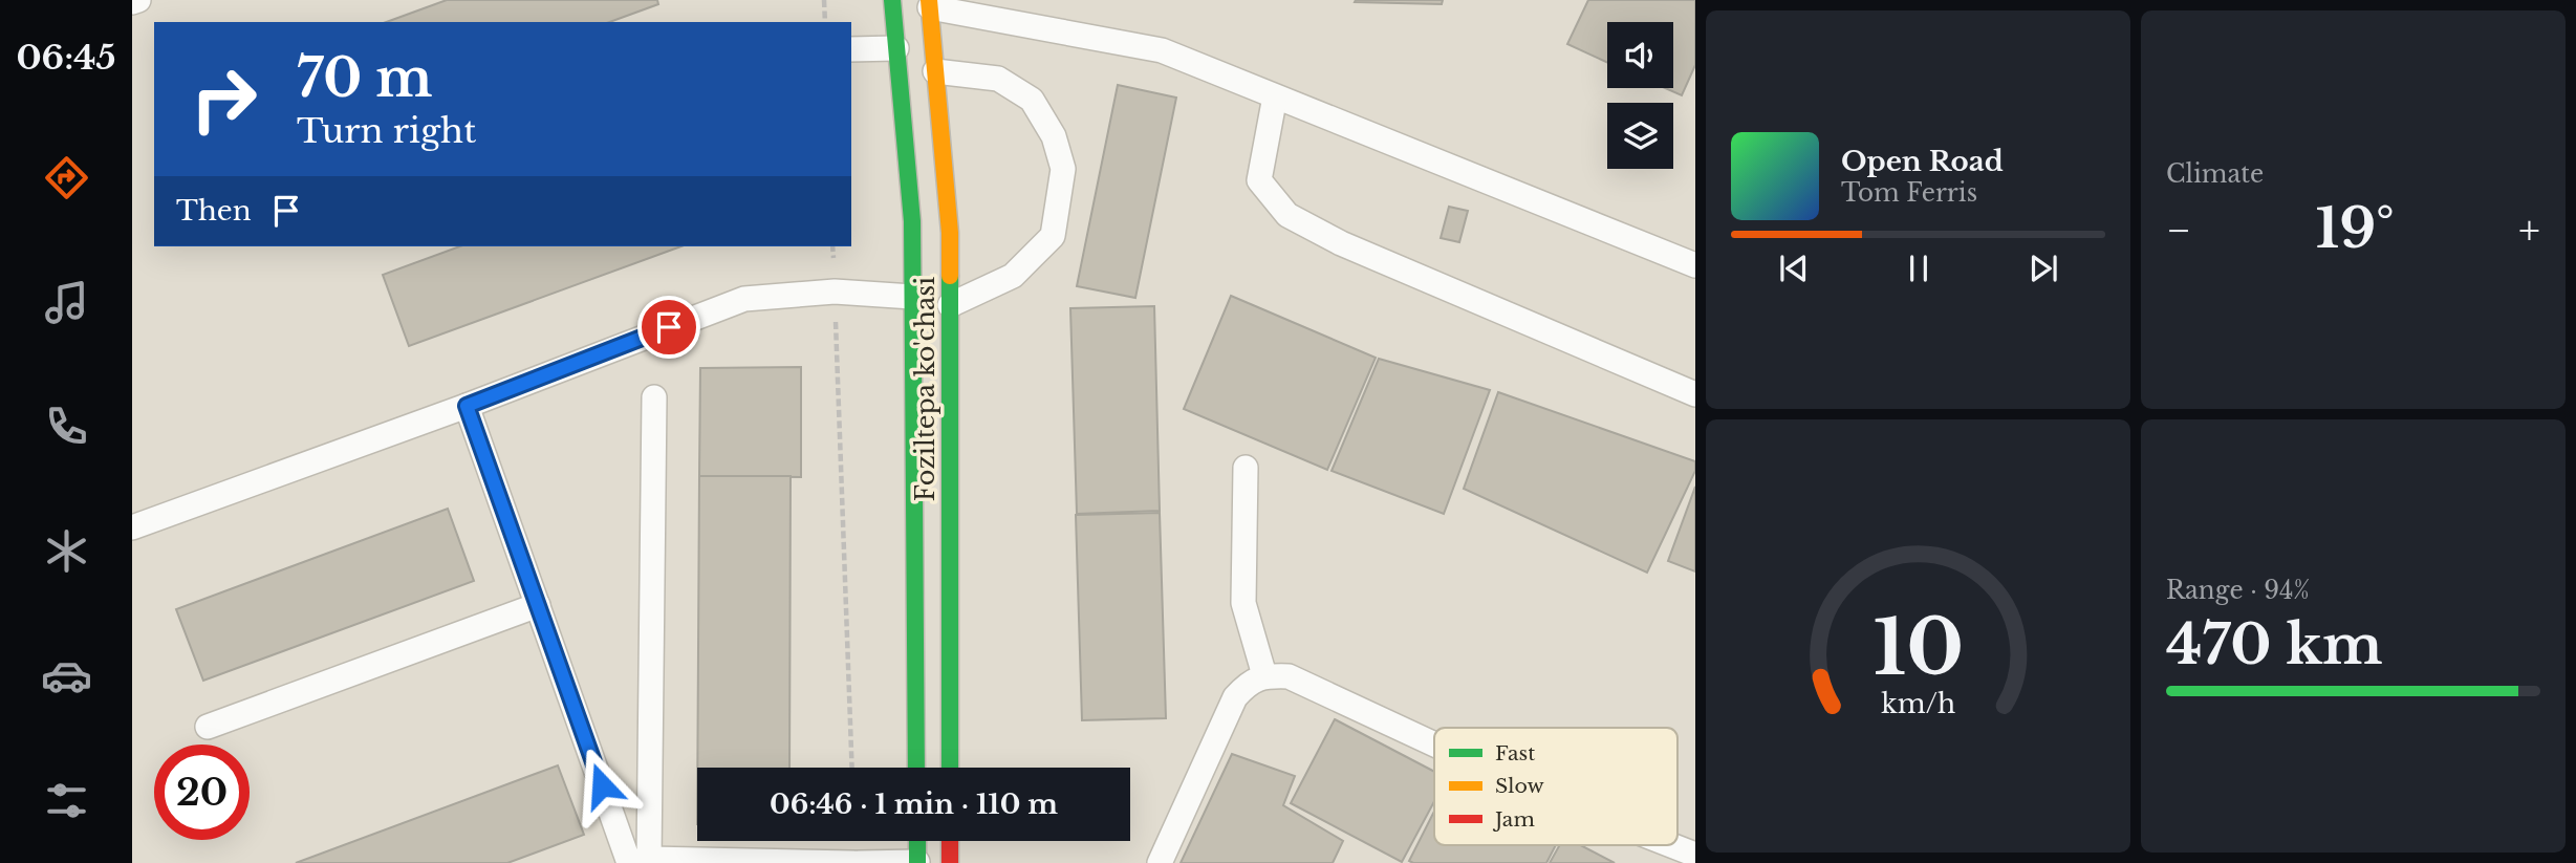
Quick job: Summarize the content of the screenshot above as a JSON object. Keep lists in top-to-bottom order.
{
  "streets": {
    "main road": ["Foziltepa ko'chasi"]
  },
  "legend": ["Fast", "Slow", "Jam"],
  "page": {
    "tabs": "06:45",
    "tile": [
      "Climate",
      ["Range · 94%", "470 km"]
    ],
    "turn": ["70 m", "Turn right"],
    "song": ["Open Road", "Tom Ferris"],
    "then": "Then",
    "heat": ["−", "19°", "+"],
    "limit": "20",
    "trip": "06:46 · 1 min · 110 m",
    "gauge": ["10", "km/h"]
  }
}
